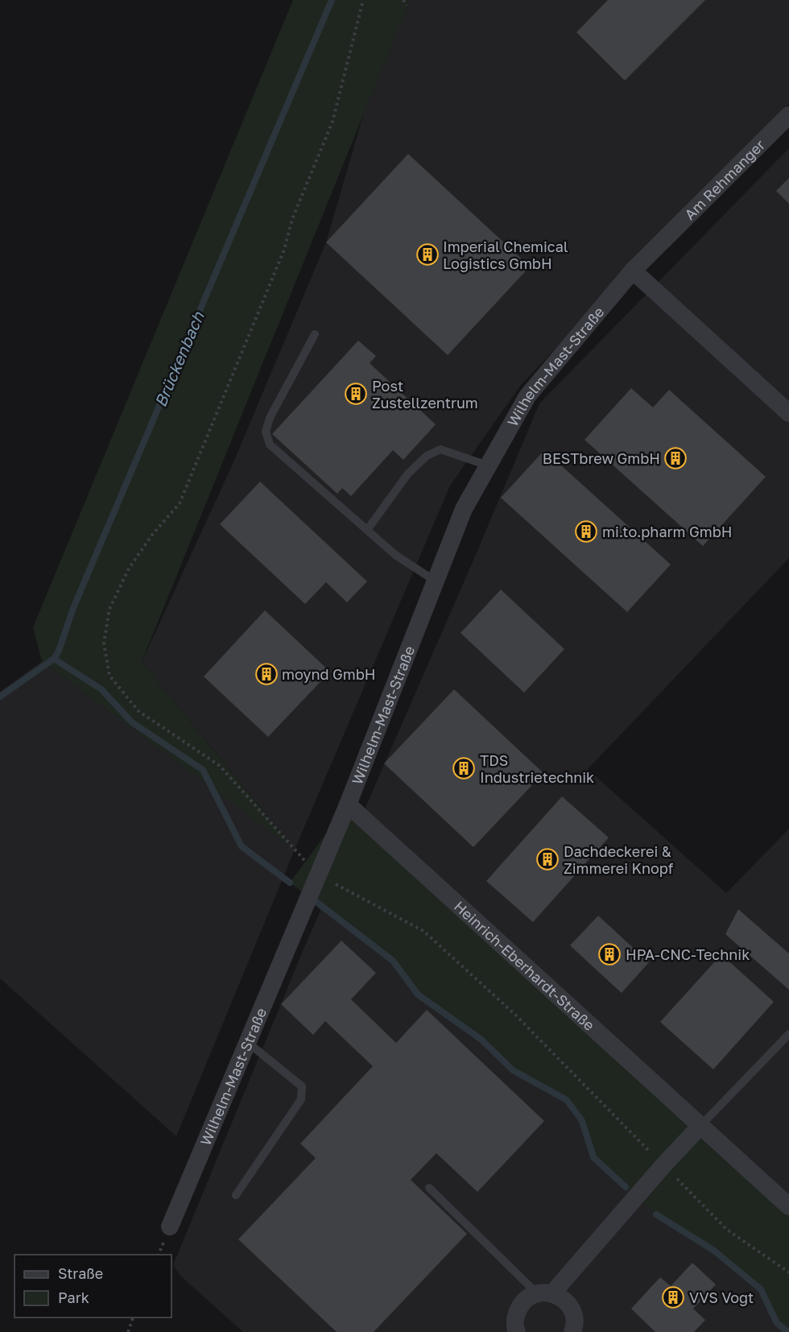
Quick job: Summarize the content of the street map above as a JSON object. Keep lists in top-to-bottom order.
{
  "streets": {
    "street": ["Am Rehmanger", "Wilhelm-Mast-Straße", "Heinrich-Eberhardt-Straße"]
  },
  "crossings": [
    ["Am Rehmanger", "Wilhelm-Mast-Straße"],
    ["Wilhelm-Mast-Straße", "Heinrich-Eberhardt-Straße"]
  ],
  "water": ["Brückenbach"],
  "places": {
    "building": [
      "Imperial Chemical Logistics GmbH",
      "Post Zustellzentrum",
      "BESTbrew GmbH",
      "mi.to.pharm GmbH",
      "moynd GmbH",
      "TDS Industrietechnik",
      "Dachdeckerei & Zimmerei Knopf",
      "HPA-CNC-Technik",
      "VVS Vogt"
    ]
  },
  "legend": ["Straße", "Park"]
}
